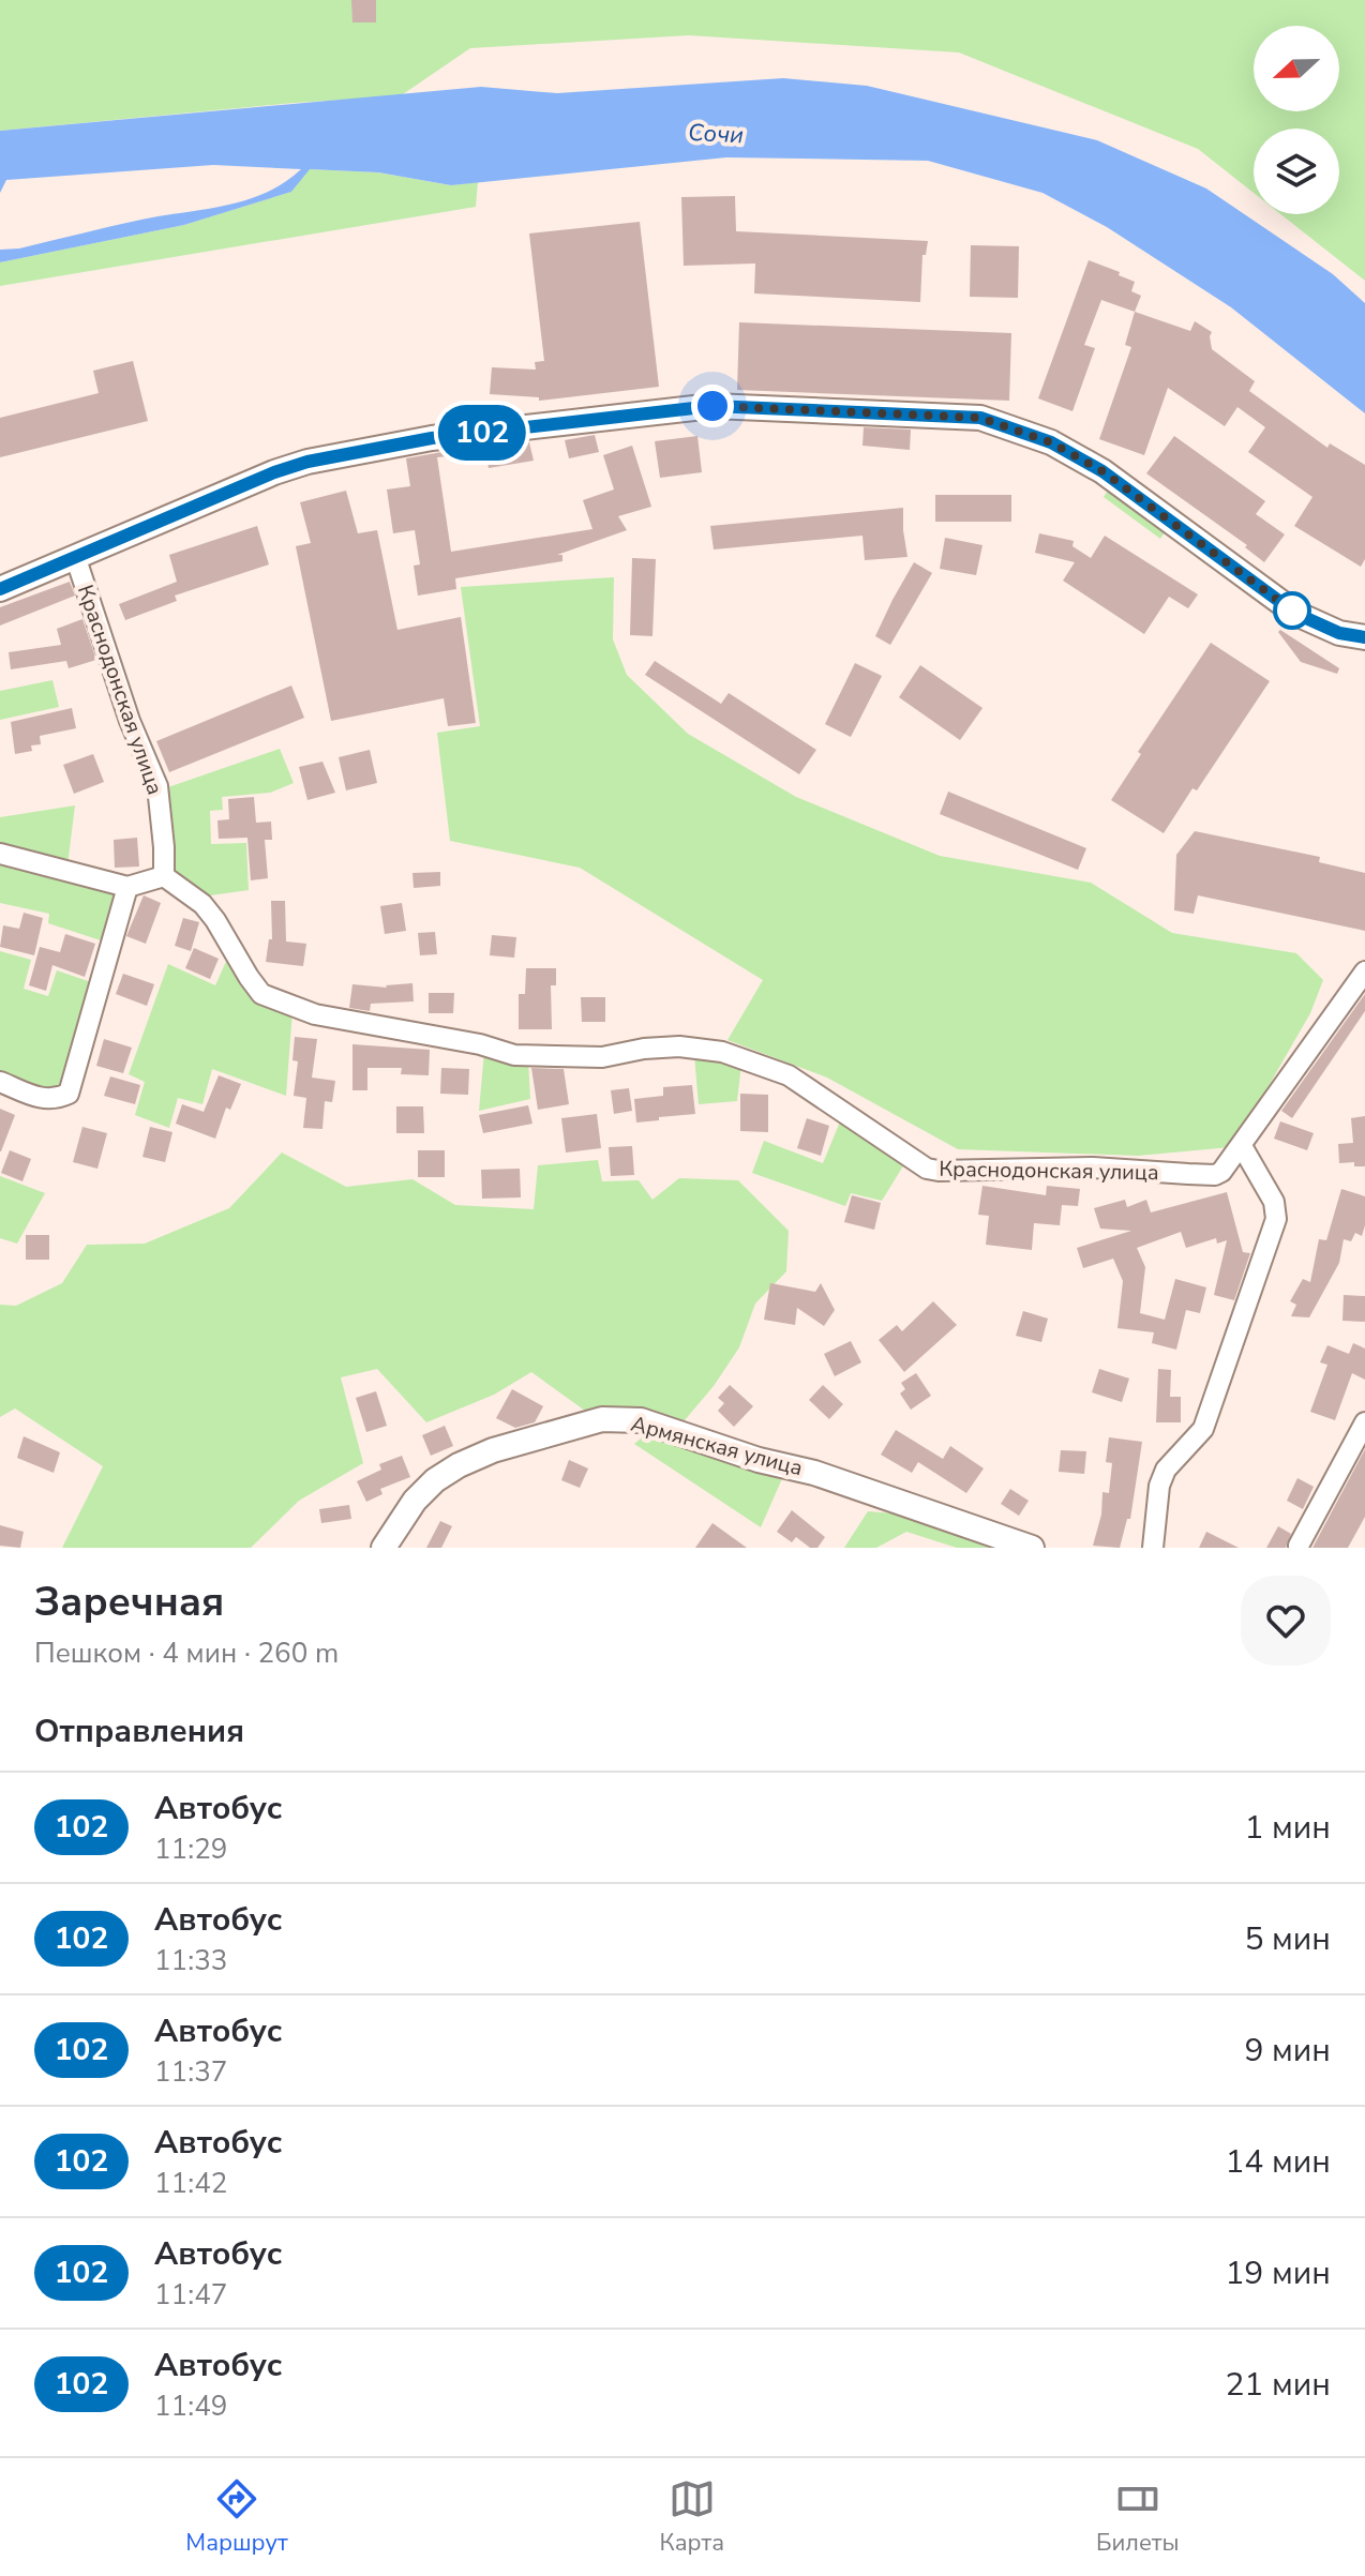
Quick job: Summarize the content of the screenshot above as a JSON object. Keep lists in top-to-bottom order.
{
  "streets": {
    "street": ["Краснодонская улица", "Армянская улица"]
  },
  "water": ["Сочи"],
  "lines": ["bus line 102"],
  "north": "left",
  "page": {
    "on_map": "102",
    "heading": [
      ["Заречная", "Пешком · 4 мин · 260 m"],
      "Отправления"
    ],
    "list": [
      {
        "mark": "102",
        "name": "Автобус",
        "note": "11:29",
        "value": "1 мин"
      },
      {
        "mark": "102",
        "name": "Автобус",
        "note": "11:33",
        "value": "5 мин"
      },
      {
        "mark": "102",
        "name": "Автобус",
        "note": "11:37",
        "value": "9 мин"
      },
      {
        "mark": "102",
        "name": "Автобус",
        "note": "11:42",
        "value": "14 мин"
      },
      {
        "mark": "102",
        "name": "Автобус",
        "note": "11:47",
        "value": "19 мин"
      },
      {
        "mark": "102",
        "name": "Автобус",
        "note": "11:49",
        "value": "21 мин"
      }
    ],
    "tabs": ["Маршрут", "Карта", "Билеты"]
  }
}
